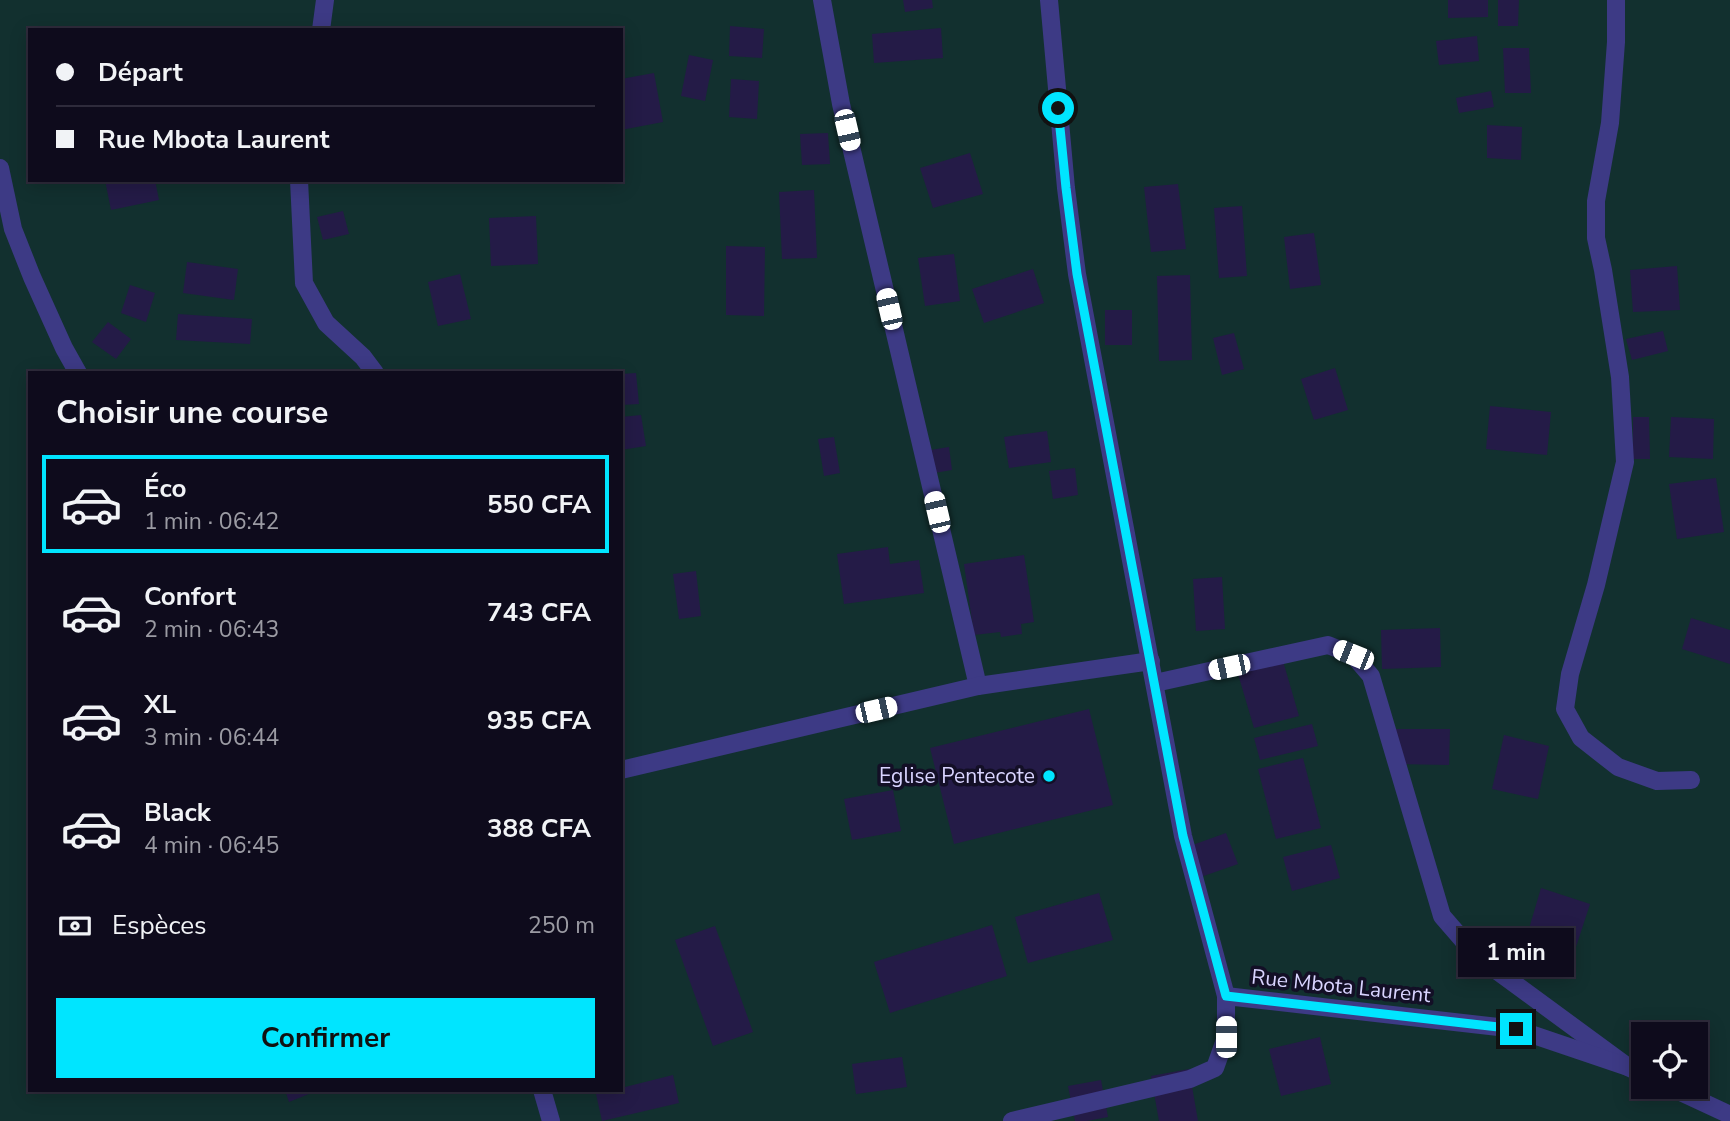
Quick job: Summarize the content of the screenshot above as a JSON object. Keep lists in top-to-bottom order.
{
  "streets": {
    "street": ["Rue Mbota Laurent"]
  },
  "places": ["Eglise Pentecote"],
  "page": {
    "banner": ["Départ", "Rue Mbota Laurent"],
    "heading": "Choisir une course",
    "list": [
      {
        "name": "Éco",
        "note": "1 min · 06:42",
        "value": "550 CFA"
      },
      {
        "name": "Confort",
        "note": "2 min · 06:43",
        "value": "743 CFA"
      },
      {
        "name": "XL",
        "note": "3 min · 06:44",
        "value": "935 CFA"
      },
      {
        "name": "Black",
        "note": "4 min · 06:45",
        "value": "388 CFA"
      }
    ],
    "pay": ["Espèces", "250 m"],
    "bubble": "1 min",
    "buttons": "Confirmer"
  }
}
